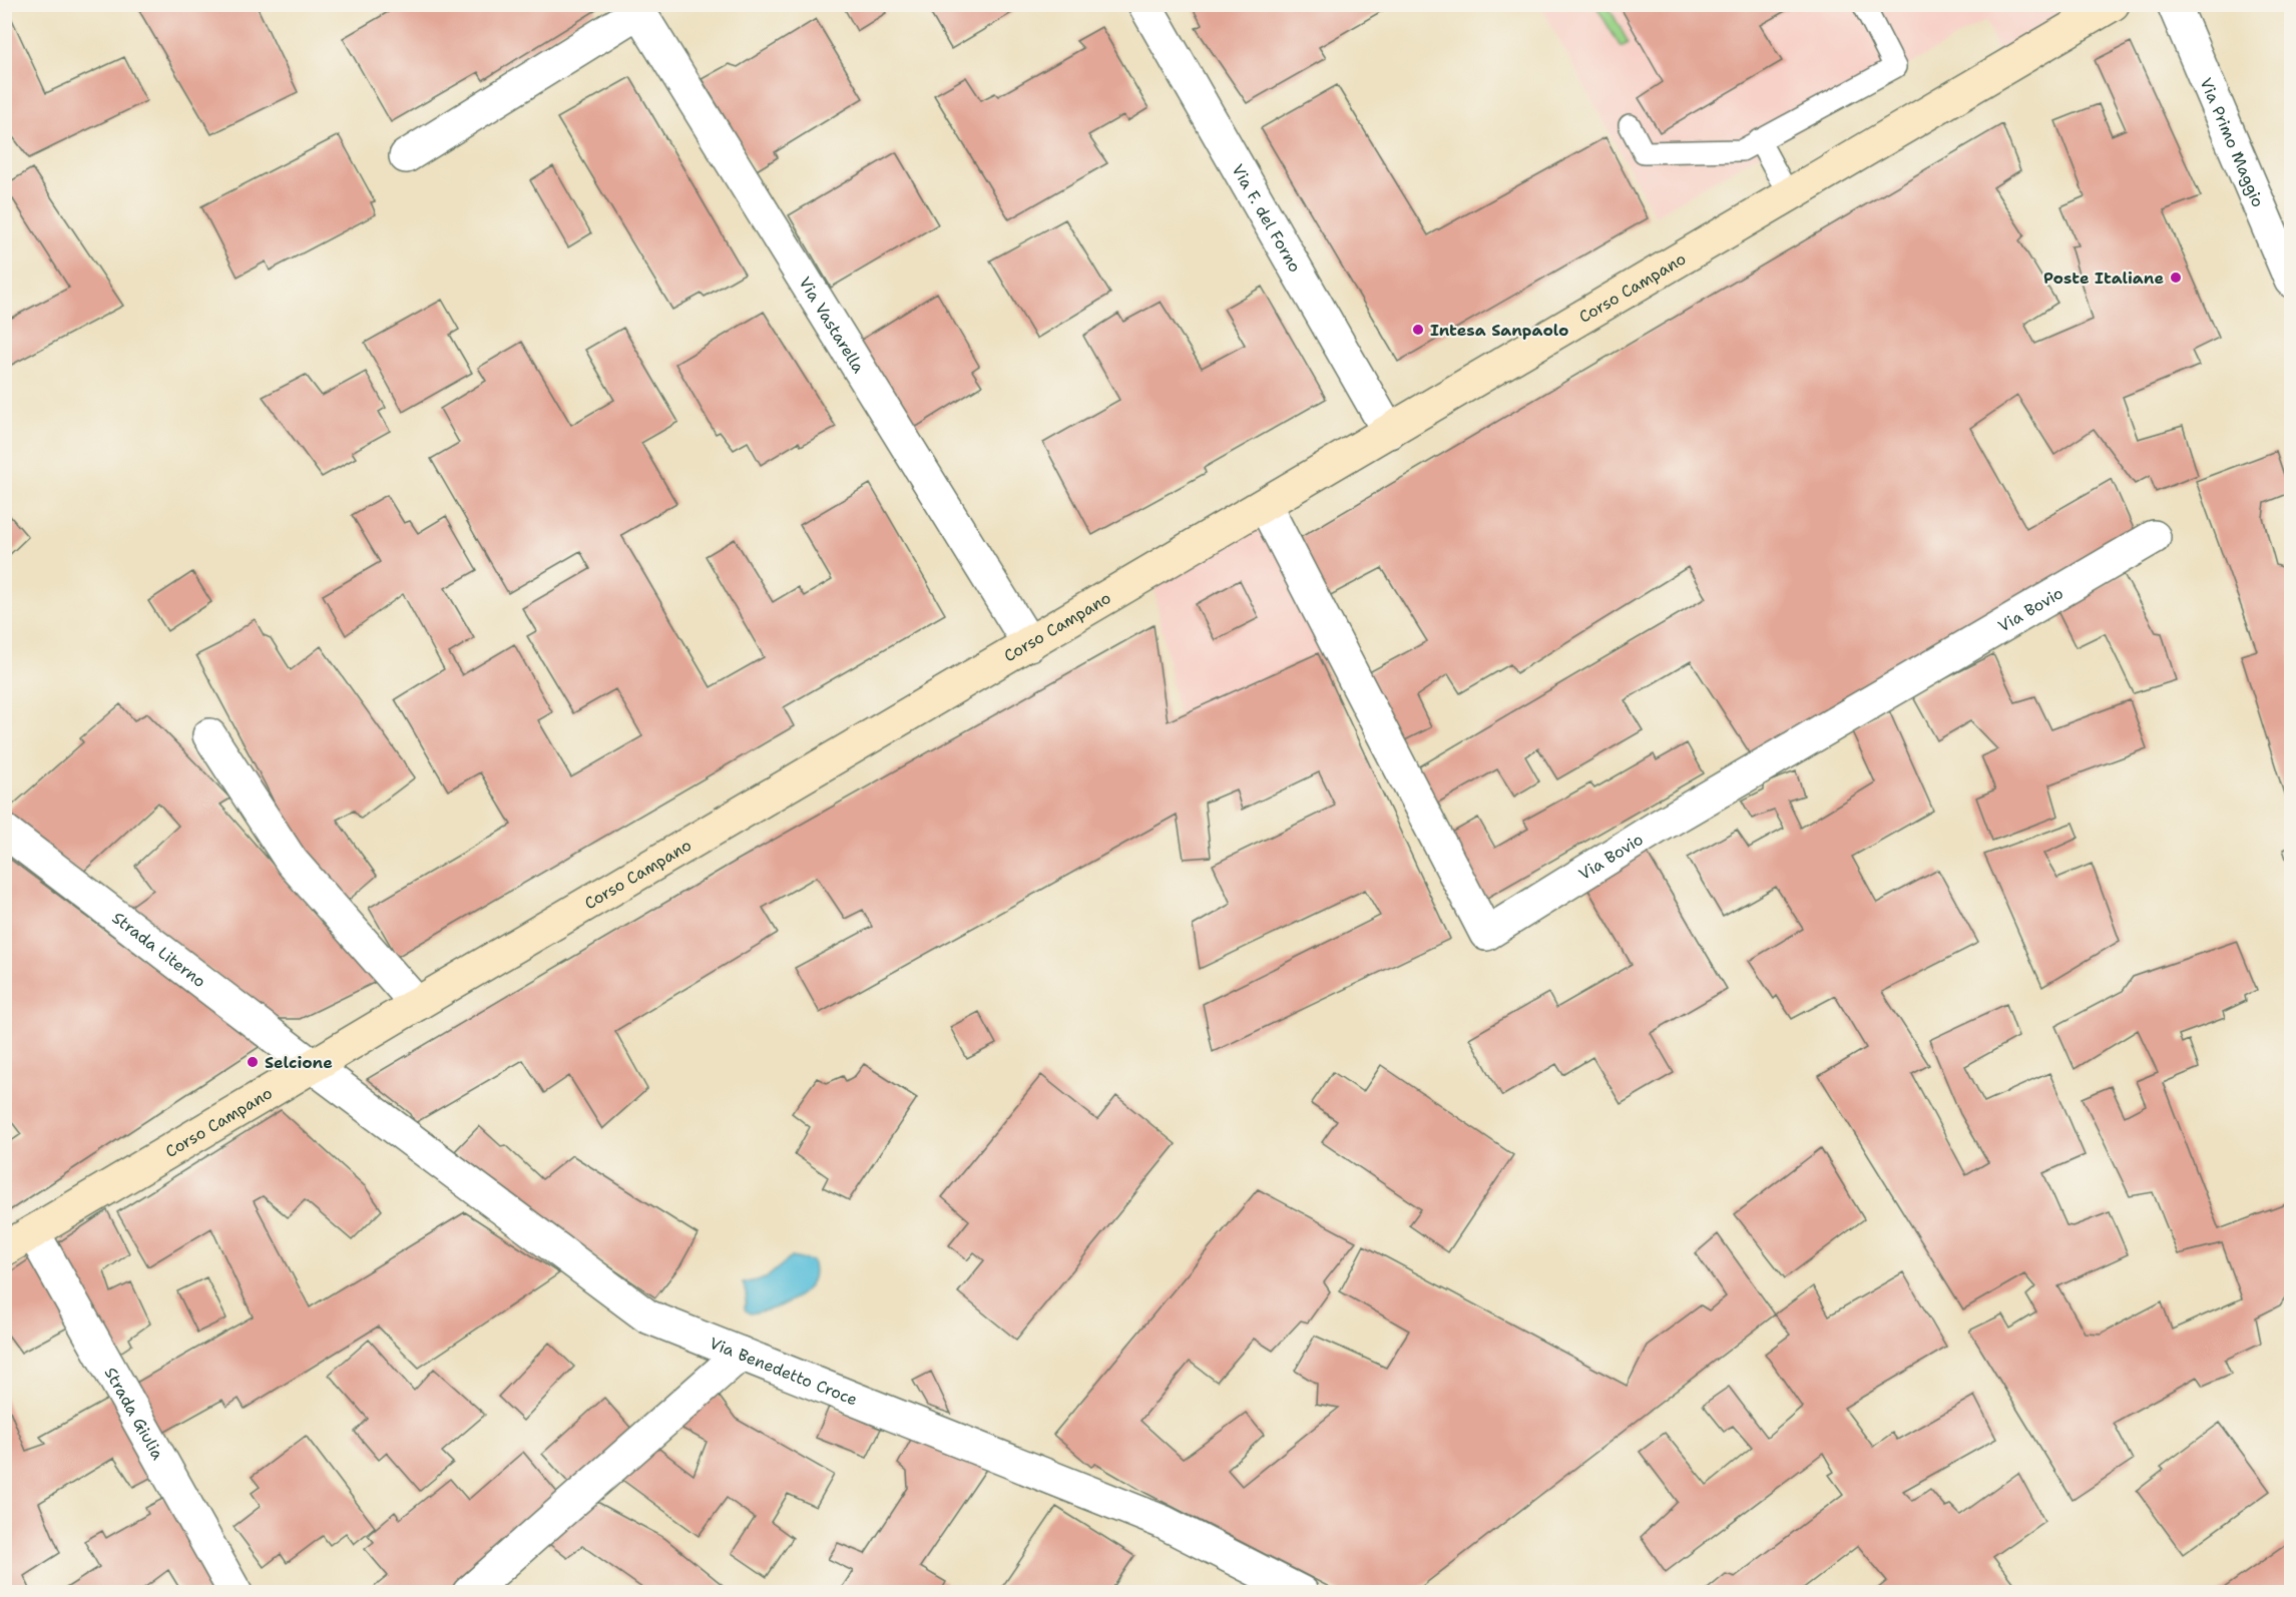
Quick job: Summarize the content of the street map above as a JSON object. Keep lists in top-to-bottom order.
{
  "streets": {
    "main road": ["Corso Campano"],
    "street": [
      "Via Primo Maggio",
      "Via F. del Forno",
      "Via Vastarella",
      "Via Bovio",
      "Strada Literno",
      "Via Benedetto Croce",
      "Strada Giulia"
    ]
  },
  "crossings": [
    ["Via F. del Forno", "Corso Campano"],
    ["Corso Campano", "Via Vastarella"],
    ["Corso Campano", "Via Bovio"],
    ["Corso Campano", "Strada Literno"],
    ["Corso Campano", "Via Benedetto Croce"],
    ["Corso Campano", "Strada Giulia"],
    ["Strada Literno", "Via Benedetto Croce"]
  ],
  "places": ["Poste Italiane", "Intesa Sanpaolo", "Selcione"]
}
